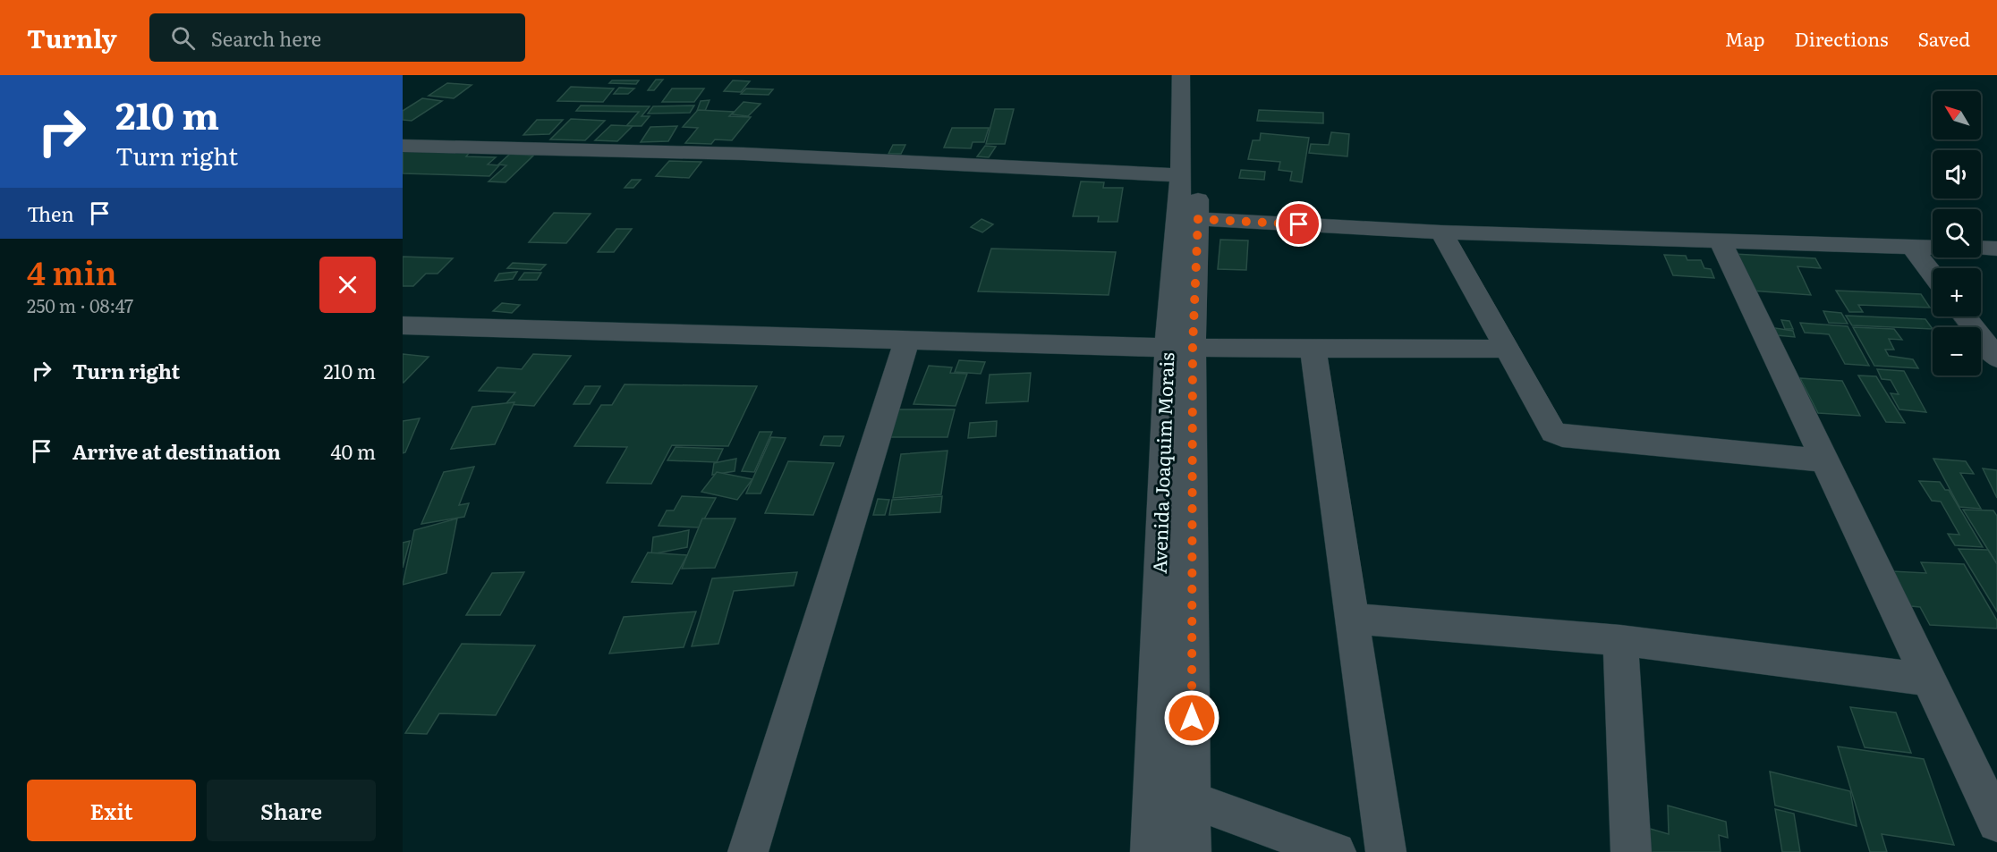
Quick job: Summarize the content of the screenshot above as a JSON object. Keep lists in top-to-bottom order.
{
  "streets": {
    "street": ["Avenida Joaquim Morais"]
  },
  "north": "top left",
  "page": {
    "header": "Turnly",
    "search": "Search here",
    "nav": ["Map", "Directions", "Saved"],
    "turn": ["210 m", "Turn right"],
    "map_buttons": ["+", "−"],
    "then": "Then",
    "heading": ["4 min", "250 m · 08:47"],
    "list": [
      {
        "name": "Turn right",
        "value": "210 m"
      },
      {
        "name": "Arrive at destination",
        "value": "40 m"
      }
    ],
    "buttons": ["Exit", "Share"]
  }
}
